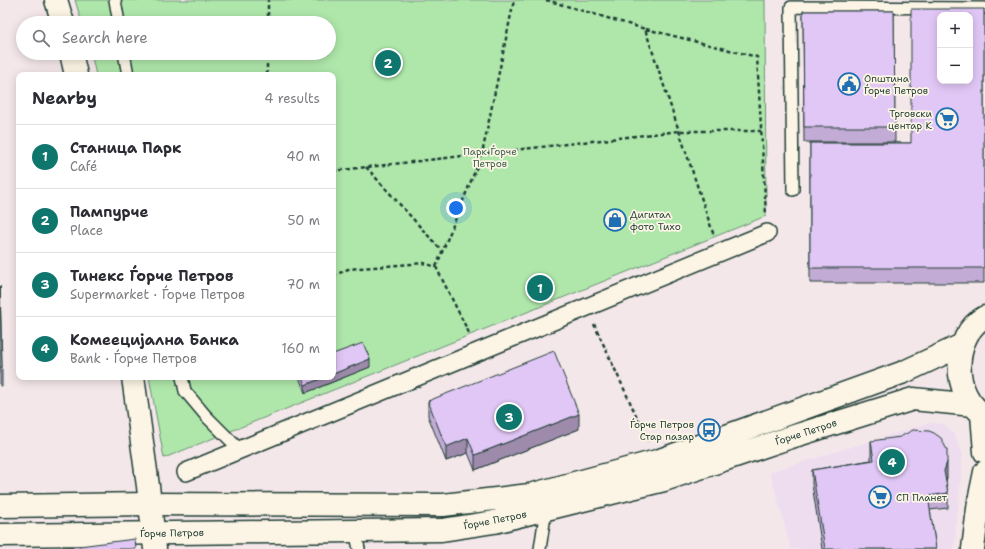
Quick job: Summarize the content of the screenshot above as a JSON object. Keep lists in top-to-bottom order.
{
  "streets": {
    "street": ["Ѓорче Петров"]
  },
  "parks": ["Парк Ѓорче Петров"],
  "places": {
    "public building": ["Општина Ѓорче Петров"],
    "supermarket": ["Трговски центар К", "СП Планет"],
    "shop": ["Дигитал фото Тихо"],
    "bus stop": ["Ѓорче Петров Стар пазар"]
  },
  "page": {
    "map_buttons": ["+", "−"],
    "search": "Search here",
    "pins": [
      "2",
      "1",
      "3",
      "4"
    ],
    "heading": ["Nearby", "4 results"],
    "list": [
      {
        "mark": "1",
        "name": "Станица Парк",
        "note": "Café",
        "value": "40 m"
      },
      {
        "mark": "2",
        "name": "Пампурче",
        "note": "Place",
        "value": "50 m"
      },
      {
        "mark": "3",
        "name": "Тинекс Ѓорче Петров",
        "note": "Supermarket · Ѓорче Петров",
        "value": "70 m"
      },
      {
        "mark": "4",
        "name": "Комеецијална Банка",
        "note": "Bank · Ѓорче Петров",
        "value": "160 m"
      }
    ]
  }
}
